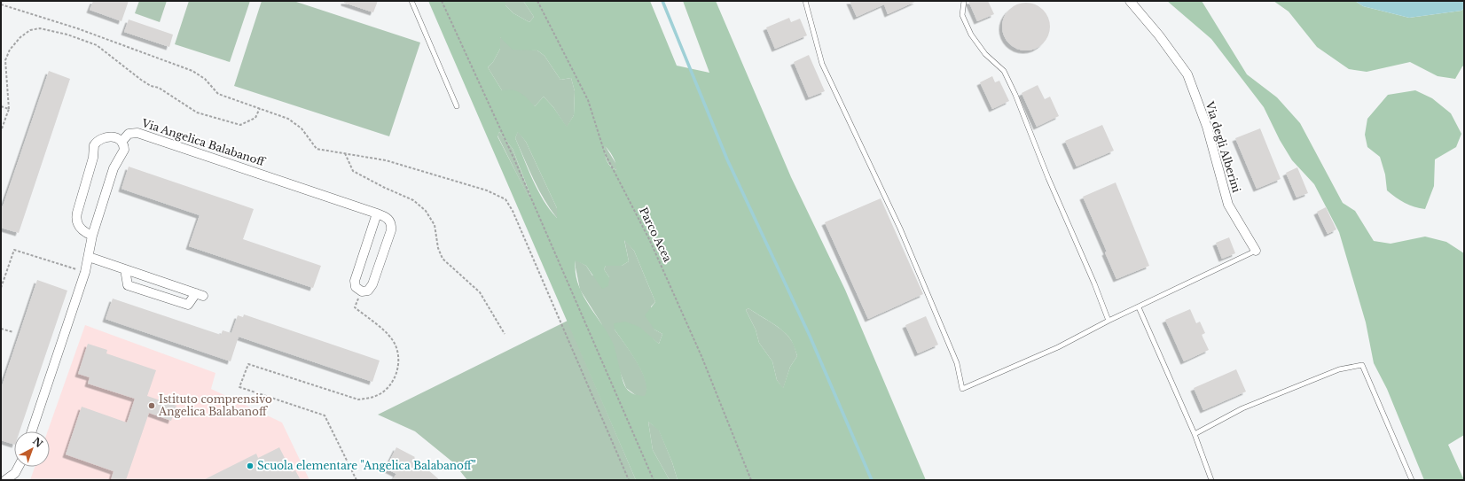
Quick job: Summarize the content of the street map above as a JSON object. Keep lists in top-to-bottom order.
{
  "streets": {
    "street": ["Via Angelica Balabanoff", "Via degli Alberini"],
    "path": ["Parco Acea"]
  },
  "places": ["Istituto comprensivo Angelica Balabanoff", "Scuola elementare \"Angelica Balabanoff\""],
  "north": "top right"
}
